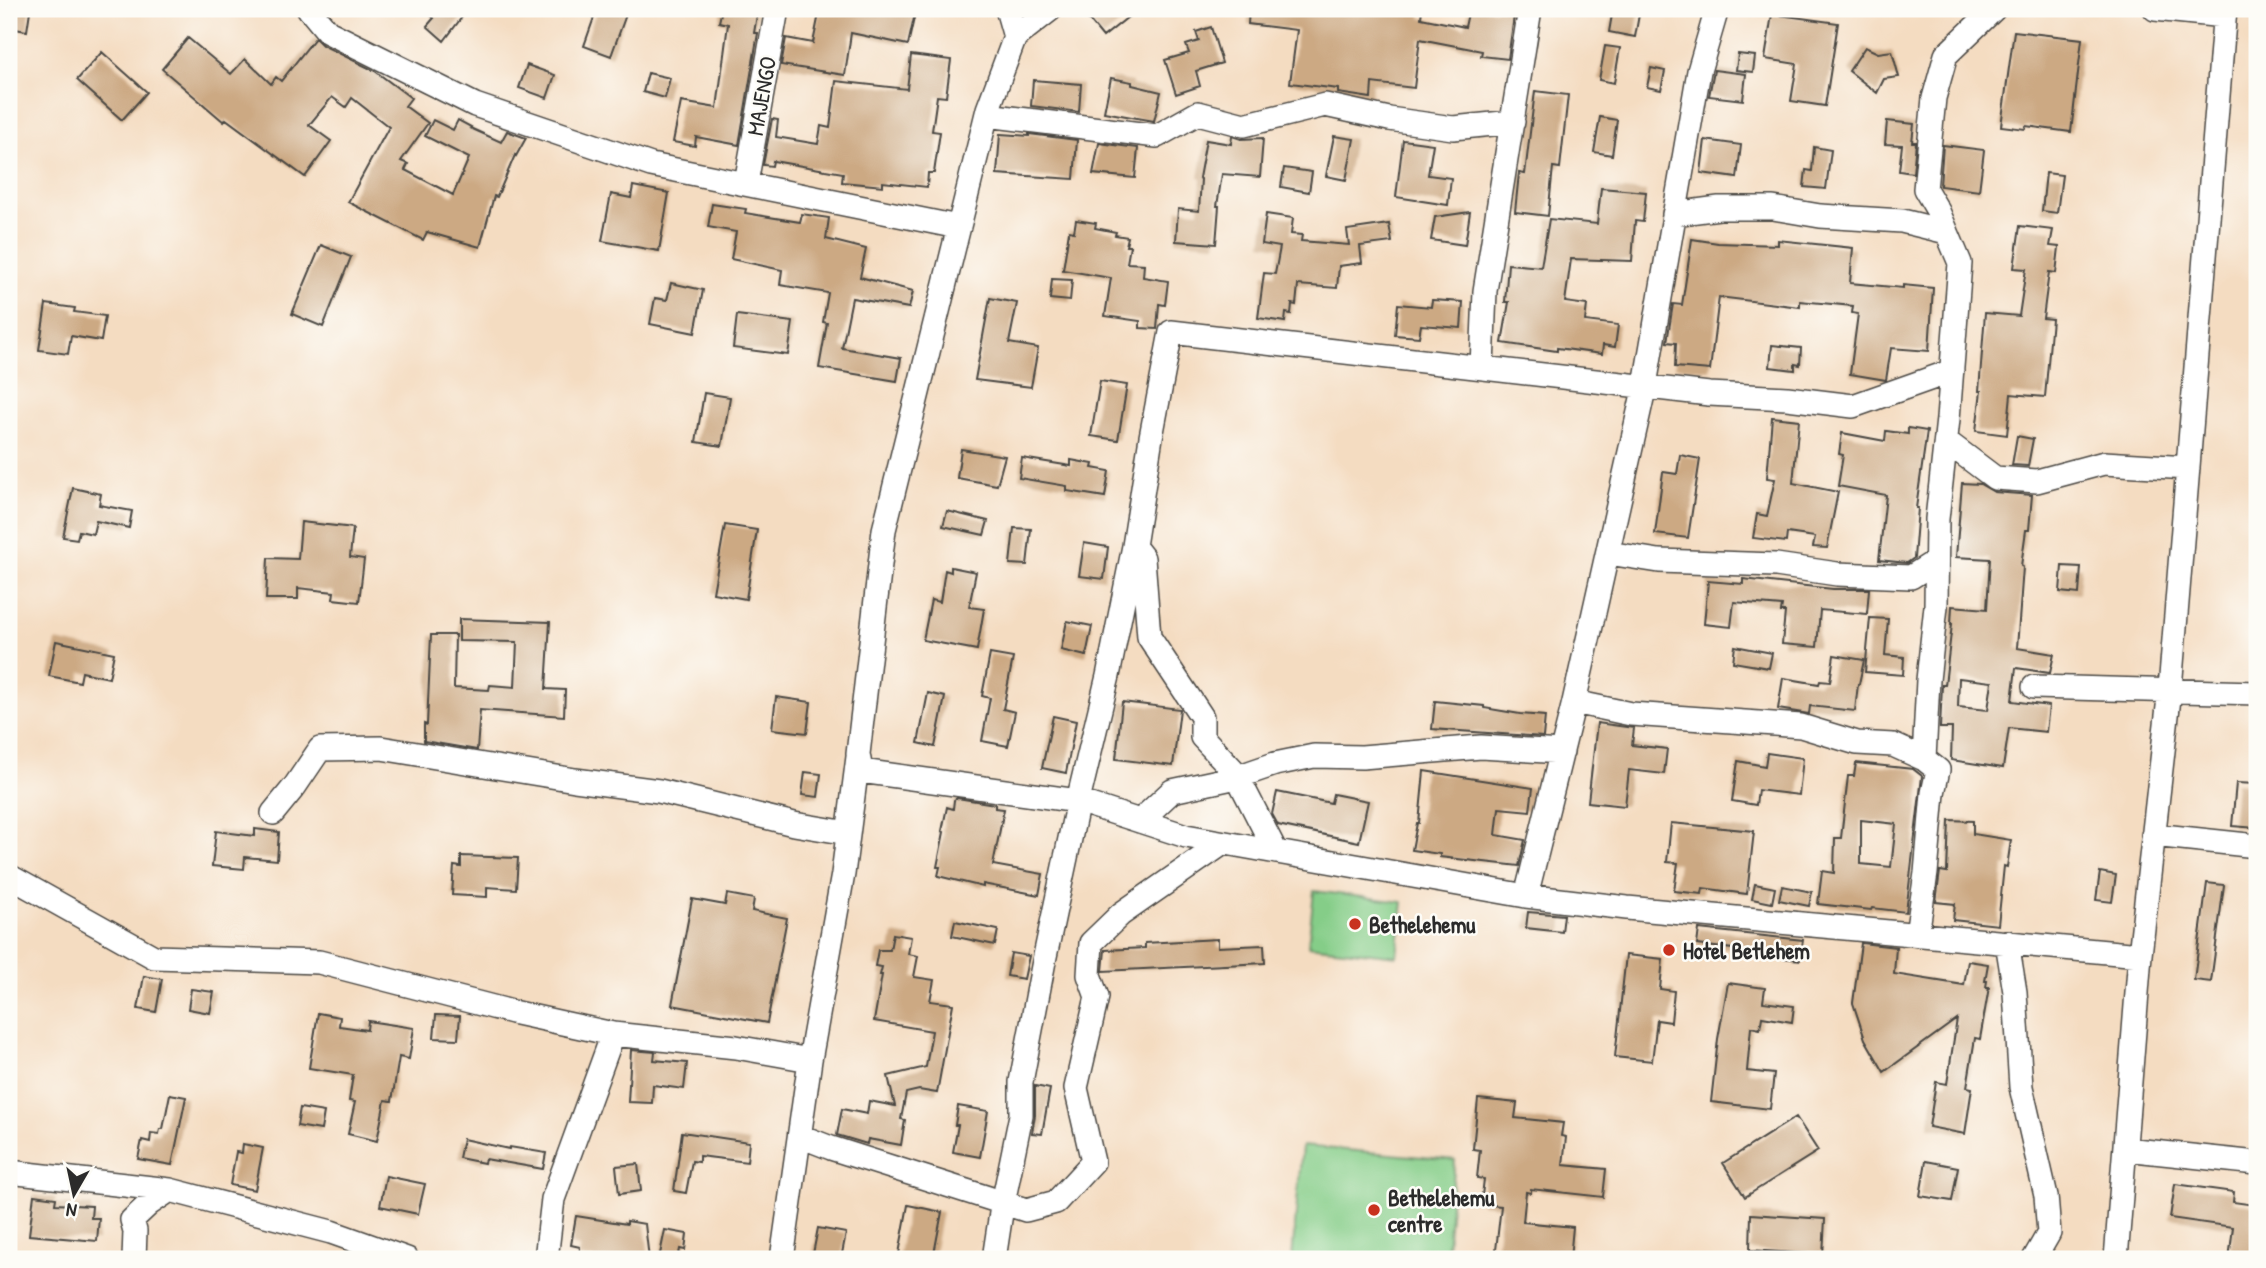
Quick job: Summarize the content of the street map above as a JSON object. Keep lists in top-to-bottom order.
{
  "streets": {
    "street": ["MAJENGO"]
  },
  "places": ["Bethelehemu", "Hotel Betlehem", "Bethelehemu centre"],
  "north": "bottom"
}
